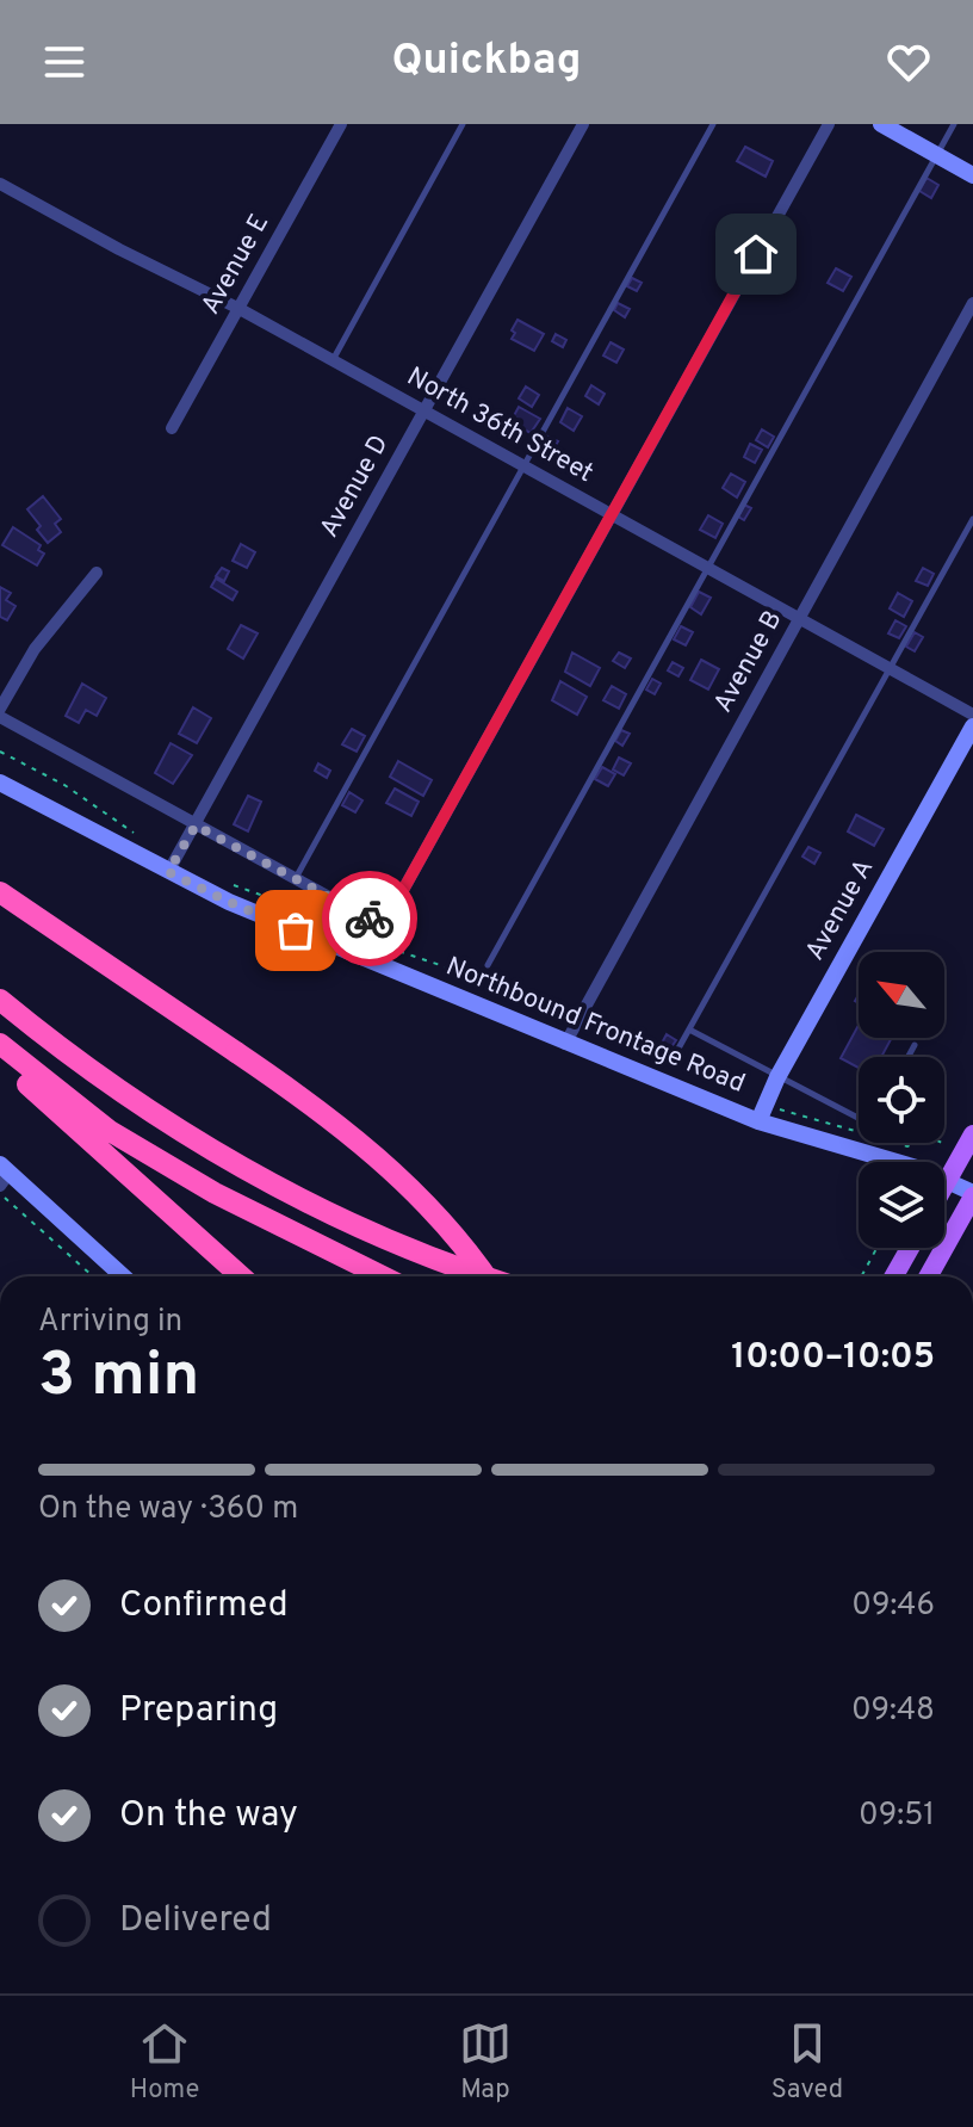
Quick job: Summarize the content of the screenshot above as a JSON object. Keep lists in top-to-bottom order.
{
  "streets": {
    "street": [
      "Avenue E",
      "North 36th Street",
      "Avenue D",
      "Avenue B",
      "Avenue A",
      "Northbound Frontage Road"
    ]
  },
  "crossings": [
    ["Avenue E", "North 36th Street"],
    ["North 36th Street", "Avenue D"],
    ["North 36th Street", "Avenue B"],
    ["Avenue D", "Northbound Frontage Road"],
    ["Avenue B", "Northbound Frontage Road"],
    ["Avenue A", "Northbound Frontage Road"]
  ],
  "north": "top left",
  "page": {
    "header": "Quickbag",
    "heading": ["3 min", "Arriving in", "10:00–10:05"],
    "bar": "On the way · 360 m",
    "list": [
      ["Confirmed", "09:46"],
      ["Preparing", "09:48"],
      ["On the way", "09:51"],
      "Delivered"
    ],
    "tabs": ["Home", "Map", "Saved"]
  }
}
